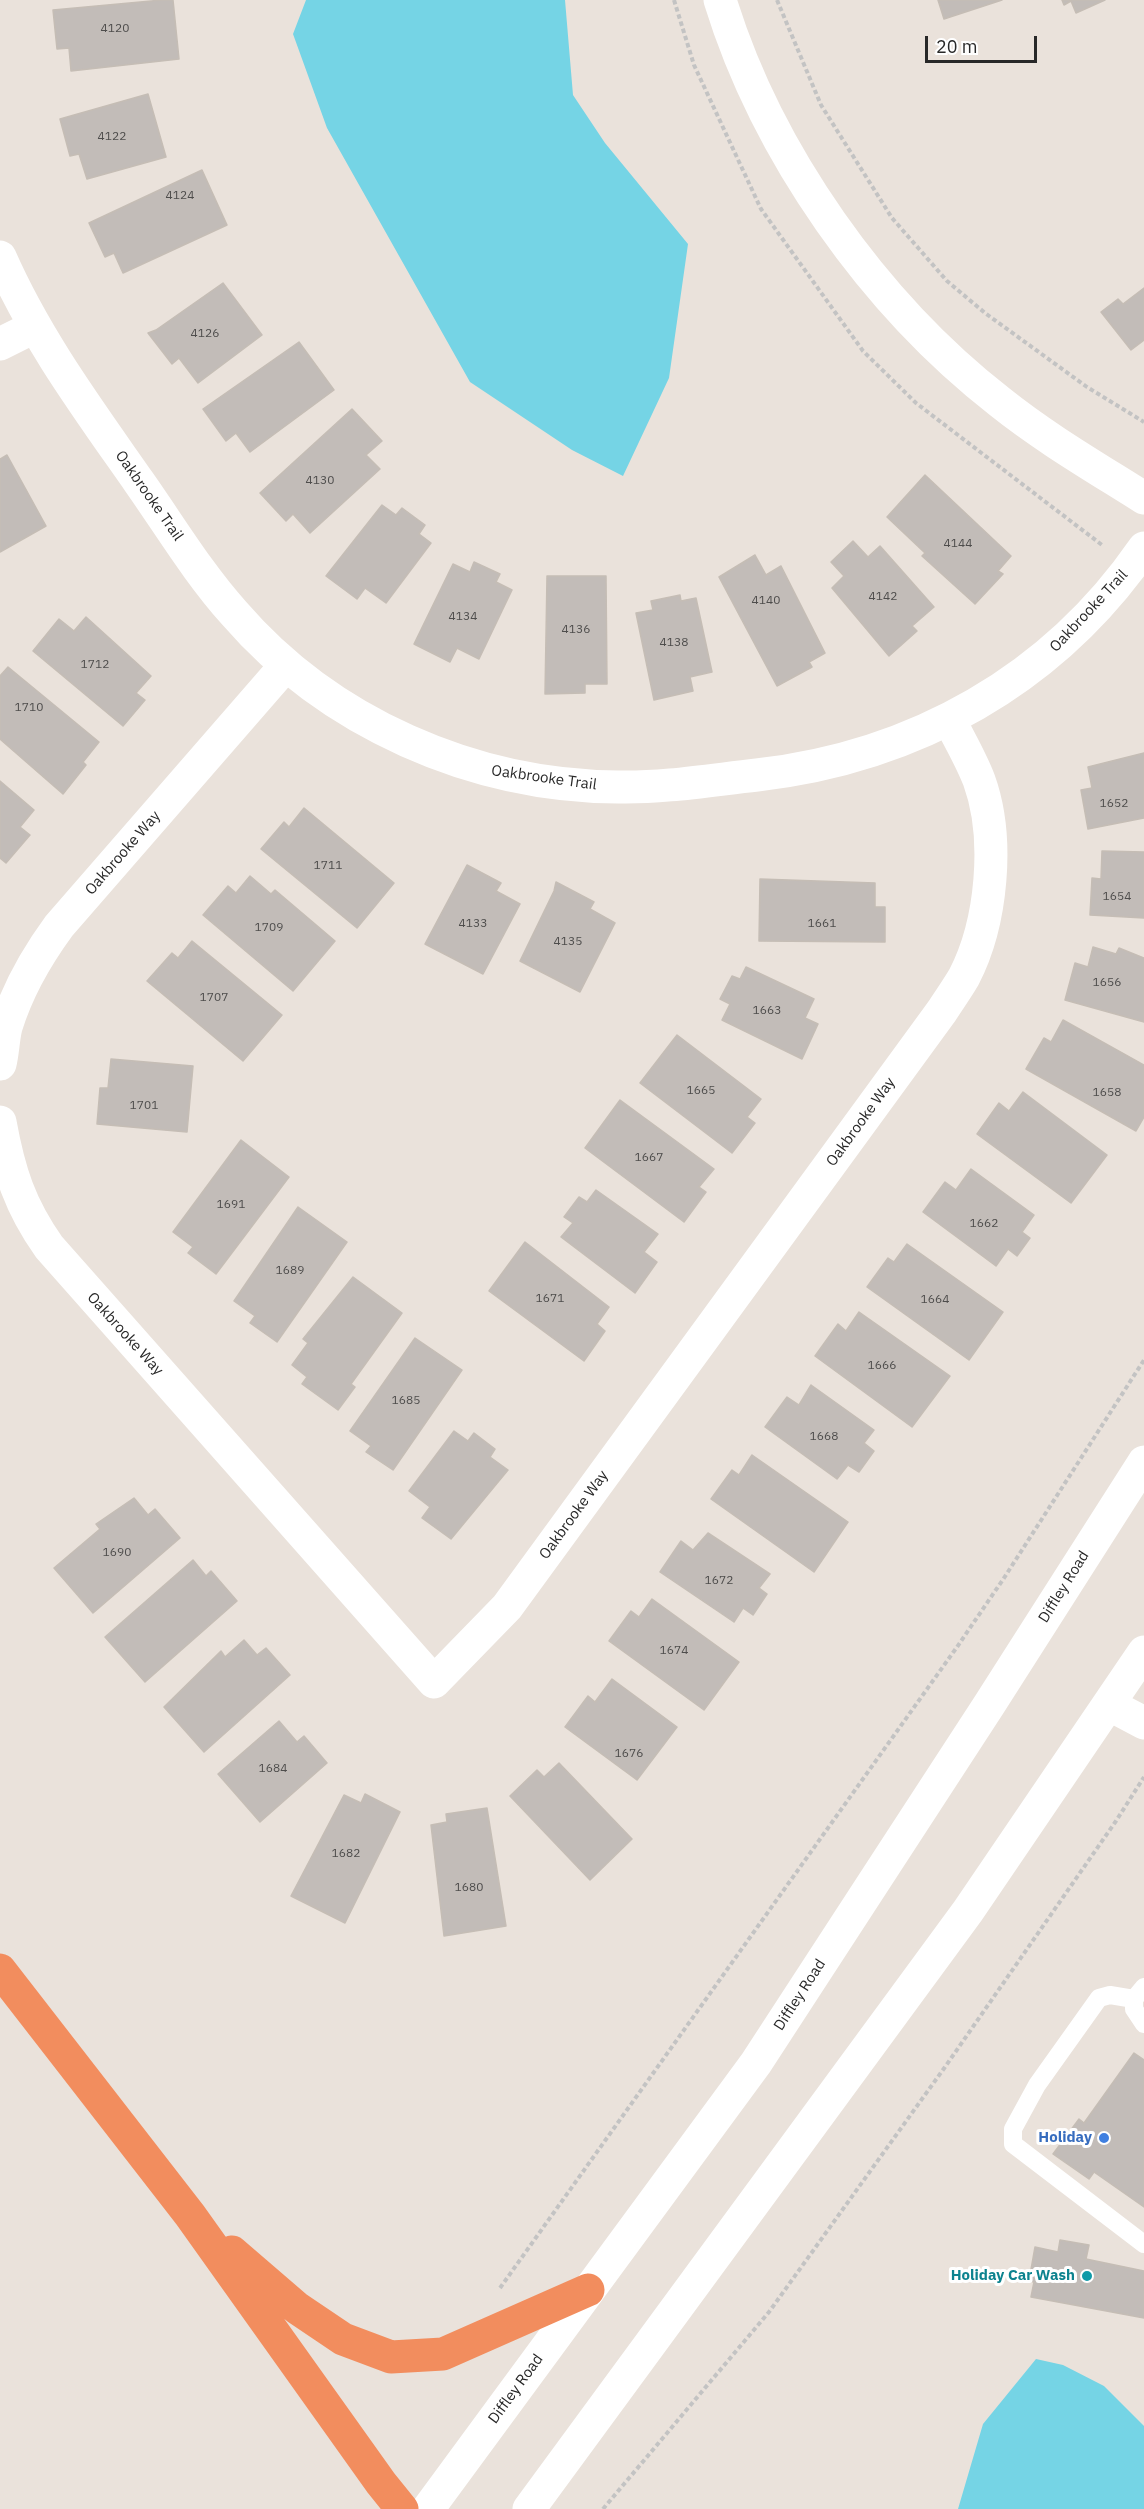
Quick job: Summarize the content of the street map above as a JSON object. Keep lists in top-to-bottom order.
{
  "streets": {
    "street": ["Oakbrooke Trail", "Oakbrooke Way", "Diffley Road"]
  },
  "crossings": [
    ["Oakbrooke Trail", "Oakbrooke Way"]
  ],
  "places": ["Holiday", "Holiday Car Wash"],
  "house_numbers": [
    "4120",
    "4122",
    "4124",
    "4126",
    "4130",
    "4144",
    "4142",
    "4140",
    "4134",
    "4136",
    "4138",
    "1712",
    "1710",
    "1652",
    "1711",
    "1654",
    "4133",
    "1661",
    "1709",
    "4135",
    "1656",
    "1707",
    "1663",
    "1665",
    "1658",
    "1701",
    "1667",
    "1691",
    "1662",
    "1689",
    "1671",
    "1664",
    "1666",
    "1685",
    "1668",
    "1690",
    "1672",
    "1674",
    "1676",
    "1684",
    "1682",
    "1680"
  ],
  "scale_bar": "20 m"
}
